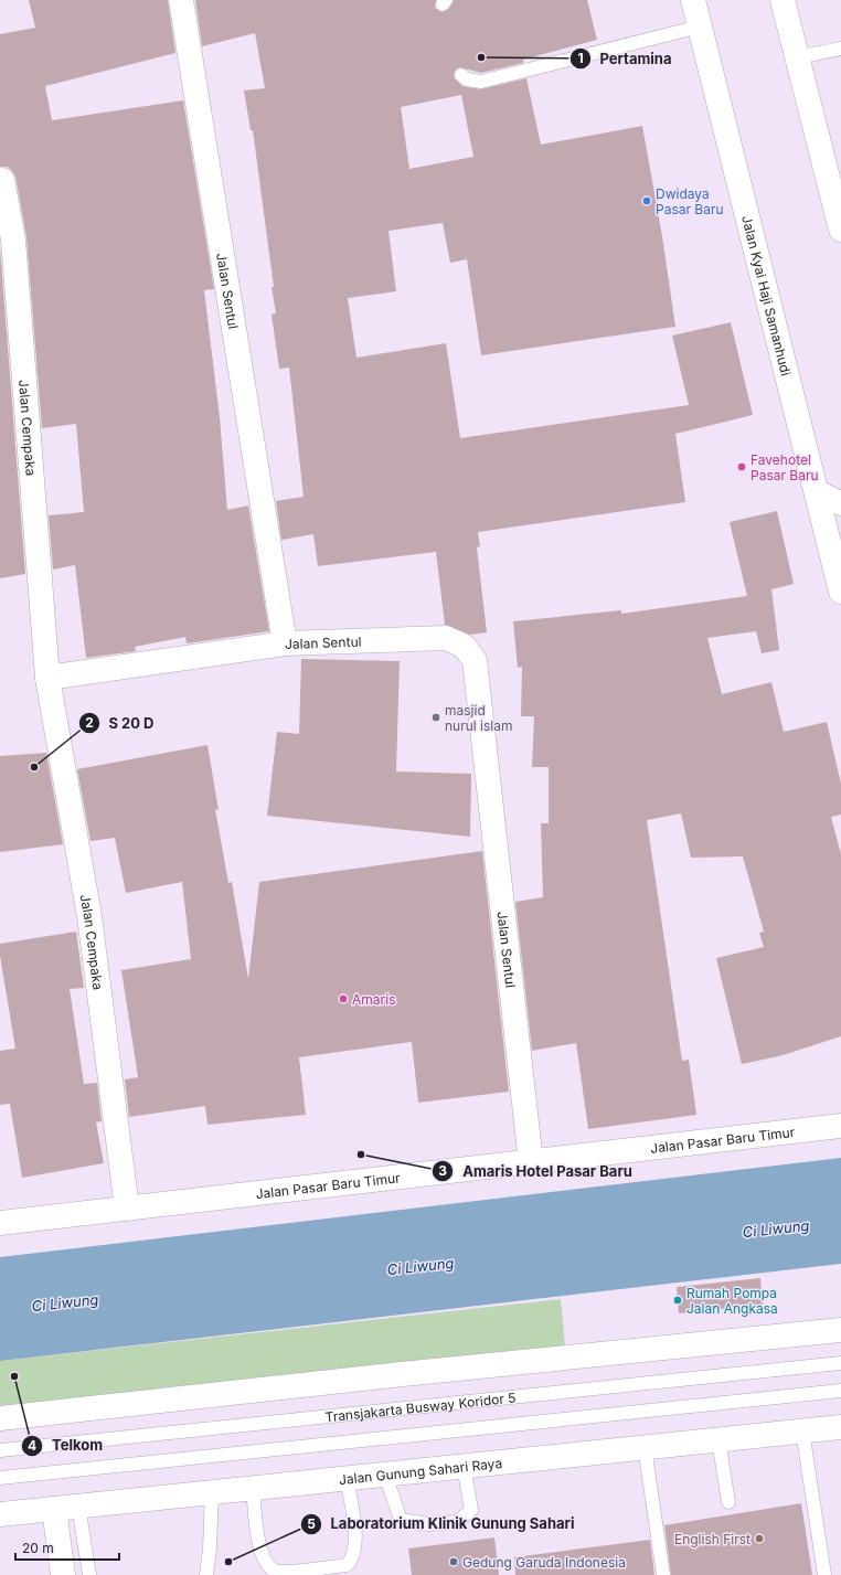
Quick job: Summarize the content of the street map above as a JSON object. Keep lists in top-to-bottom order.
{
  "streets": {
    "street": [
      "Jalan Sentul",
      "Jalan Kyai Haji Samanhudi",
      "Jalan Cempaka",
      "Jalan Pasar Baru Timur",
      "Jalan Gunung Sahari Raya"
    ],
    "lane": ["Transjakarta Busway Koridor 5"]
  },
  "crossings": [
    ["Jalan Sentul", "Jalan Pasar Baru Timur"],
    ["Jalan Cempaka", "Jalan Pasar Baru Timur"]
  ],
  "water": ["Ci Liwung"],
  "places": [
    "Pertamina",
    "Dwidaya Pasar Baru",
    "Favehotel Pasar Baru",
    "masjid nurul islam",
    "S 20 D",
    "Amaris",
    "Amaris Hotel Pasar Baru",
    "Rumah Pompa Jalan Angkasa",
    "Telkom",
    "English First",
    "Laboratorium Klinik Gunung Sahari",
    "Gedung Garuda Indonesia"
  ],
  "scale_bar": "20 m"
}
